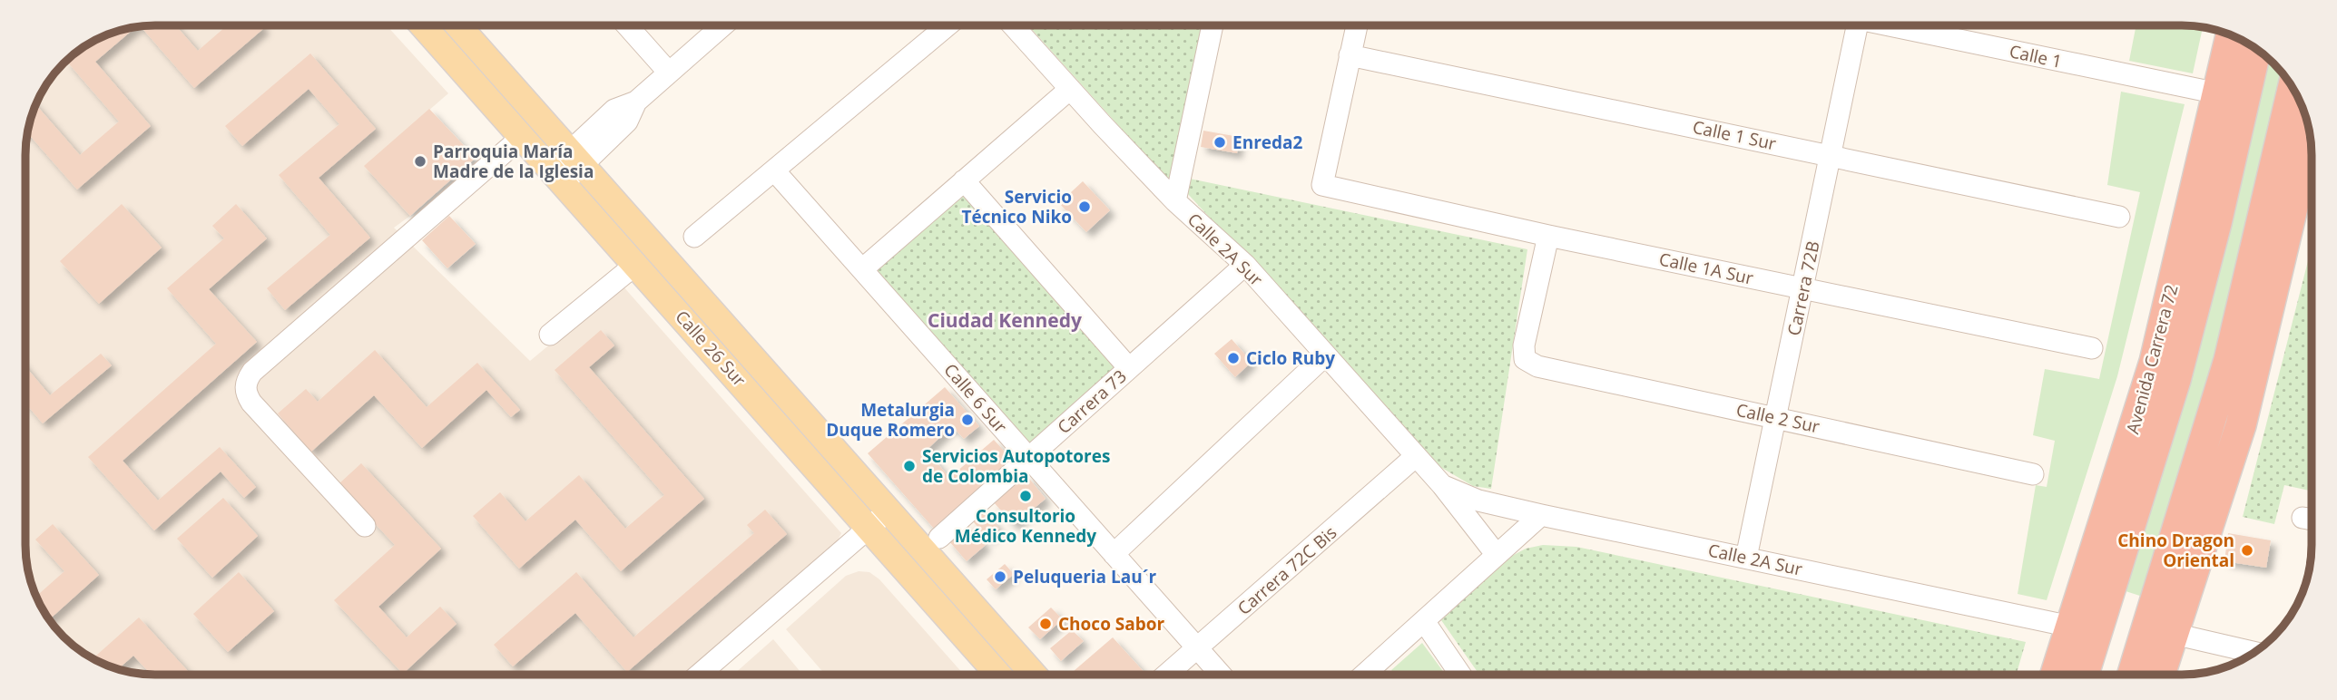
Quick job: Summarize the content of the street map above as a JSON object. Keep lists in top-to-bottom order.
{
  "streets": {
    "highway": ["Avenida Carrera 72"],
    "main road": ["Calle 26 Sur"],
    "street": [
      "Calle 1",
      "Calle 1 Sur",
      "Calle 2A Sur",
      "Calle 1A Sur",
      "Carrera 72B",
      "Calle 6 Sur",
      "Carrera 73",
      "Calle 2 Sur",
      "Carrera 72C Bis"
    ]
  },
  "crossings": [
    ["Calle 1", "Avenida Carrera 72"],
    ["Calle 1 Sur", "Calle 1A Sur"],
    ["Calle 1 Sur", "Carrera 72B"],
    ["Calle 2A Sur", "Carrera 72B"],
    ["Calle 2A Sur", "Avenida Carrera 72"],
    ["Calle 2A Sur", "Carrera 73"],
    ["Calle 2A Sur", "Carrera 72C Bis"],
    ["Calle 1A Sur", "Carrera 72B"],
    ["Calle 1A Sur", "Calle 2 Sur"],
    ["Carrera 72B", "Calle 2 Sur"],
    ["Calle 6 Sur", "Carrera 73"],
    ["Calle 6 Sur", "Carrera 72C Bis"]
  ],
  "districts": ["Ciudad Kennedy"],
  "places": [
    "Enreda2",
    "Parroquia María Madre de la Iglesia",
    "Servicio Técnico Niko",
    "Ciclo Ruby",
    "Metalurgia Duque Romero",
    "Servicios Autopotores de Colombia",
    "Consultorio Médico Kennedy",
    "Chino Dragon Oriental",
    "Peluqueria Lau´r",
    "Choco Sabor"
  ]
}
